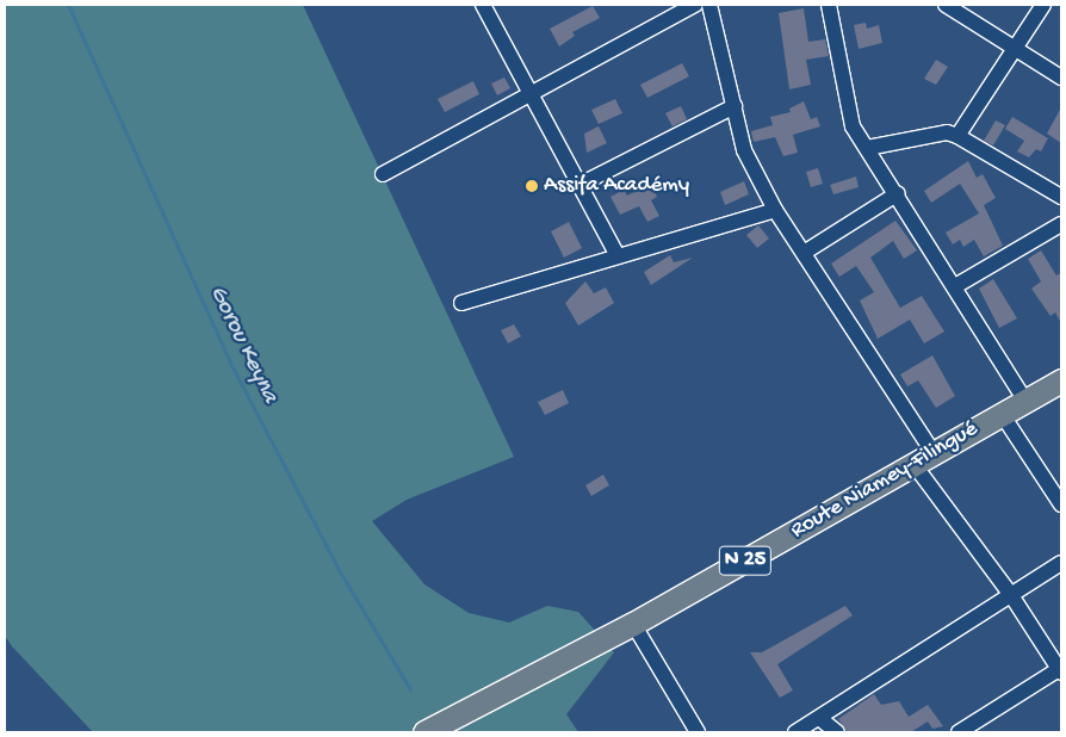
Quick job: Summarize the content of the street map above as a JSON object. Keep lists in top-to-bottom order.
{
  "streets": {
    "main road": ["Route Niamey-Filingué", "N 25"]
  },
  "water": ["Gorou Keyna"],
  "places": ["Assifa Académy"]
}
